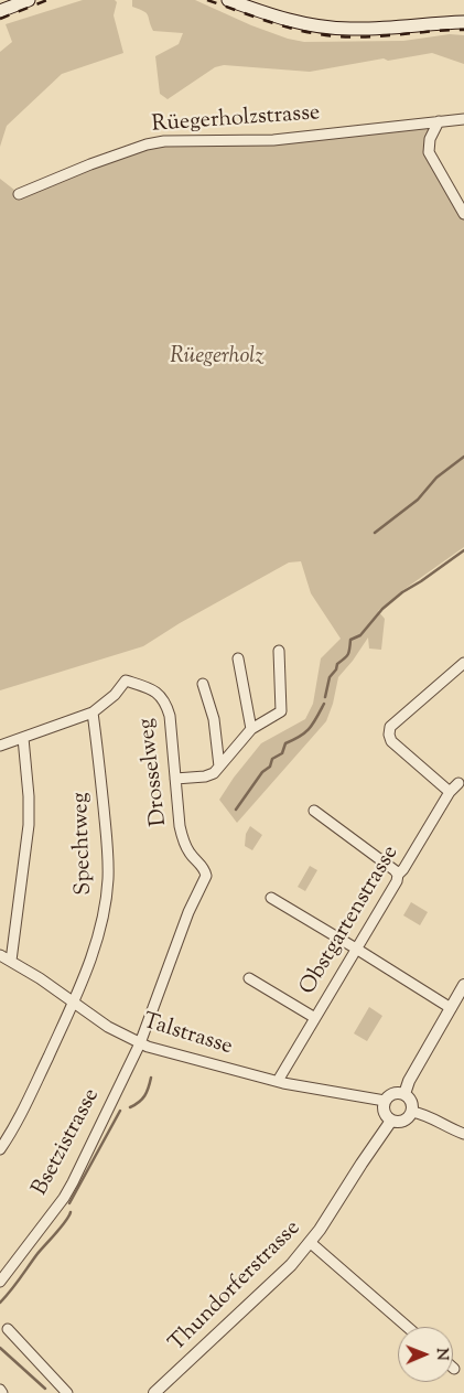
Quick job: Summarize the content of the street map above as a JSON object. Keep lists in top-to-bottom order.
{
  "streets": {
    "street": [
      "Rüegerholzstrasse",
      "Drosselweg",
      "Spechtweg",
      "Obstgartenstrasse",
      "Talstrasse",
      "Bsetzistrasse",
      "Thundorferstrasse"
    ]
  },
  "crossings": [
    ["Drosselweg", "Spechtweg"],
    ["Drosselweg", "Bsetzistrasse"],
    ["Spechtweg", "Talstrasse"],
    ["Obstgartenstrasse", "Talstrasse"],
    ["Talstrasse", "Bsetzistrasse"],
    ["Talstrasse", "Thundorferstrasse"]
  ],
  "parks": ["Rüegerholz"],
  "north": "right"
}
